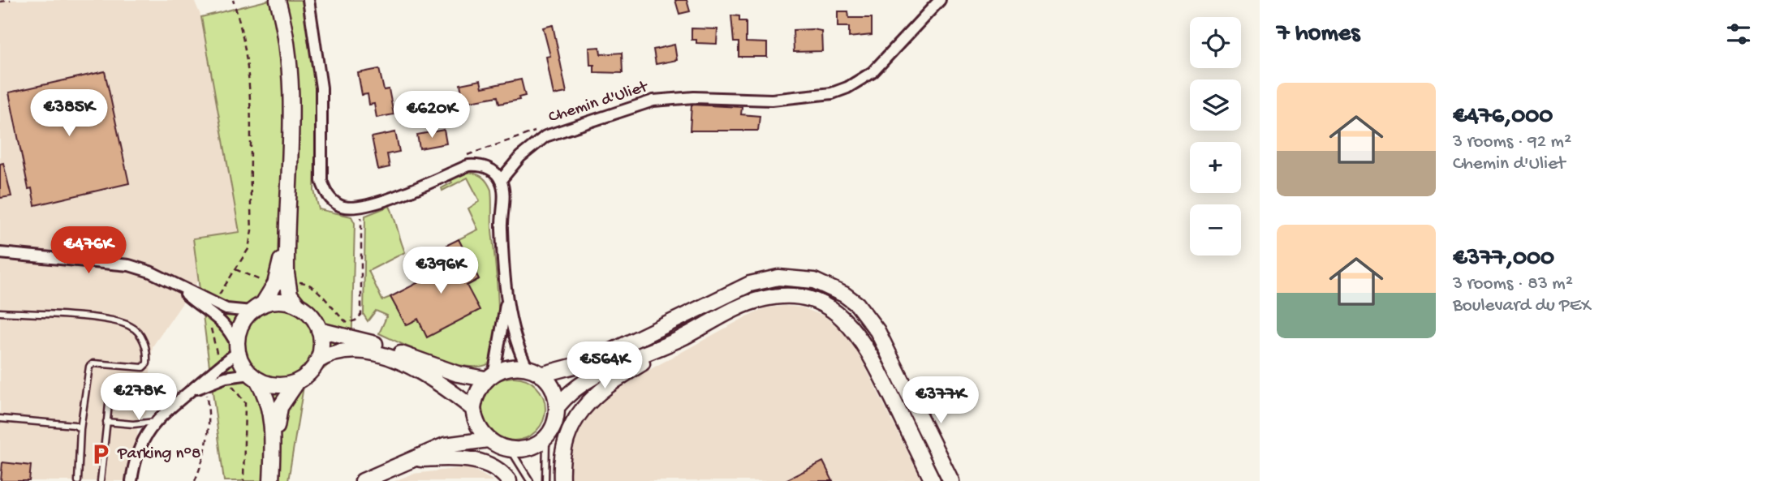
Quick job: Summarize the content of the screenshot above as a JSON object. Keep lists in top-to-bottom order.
{
  "streets": {
    "street": ["Chemin d'Uliet"]
  },
  "places": {
    "parking": ["Parking n°8"]
  },
  "page": {
    "heading": "7 homes",
    "map_buttons": ["+", "−"],
    "list": [
      {
        "name": "€476,000",
        "note": "3 rooms · 92 m² · Chemin d'Uliet"
      },
      {
        "name": "€377,000",
        "note": "3 rooms · 83 m² · Boulevard du PEX"
      }
    ],
    "price": [
      "€385K",
      "€620K",
      "€476K",
      "€396K",
      "€564K",
      "€278K",
      "€377K"
    ]
  }
}
